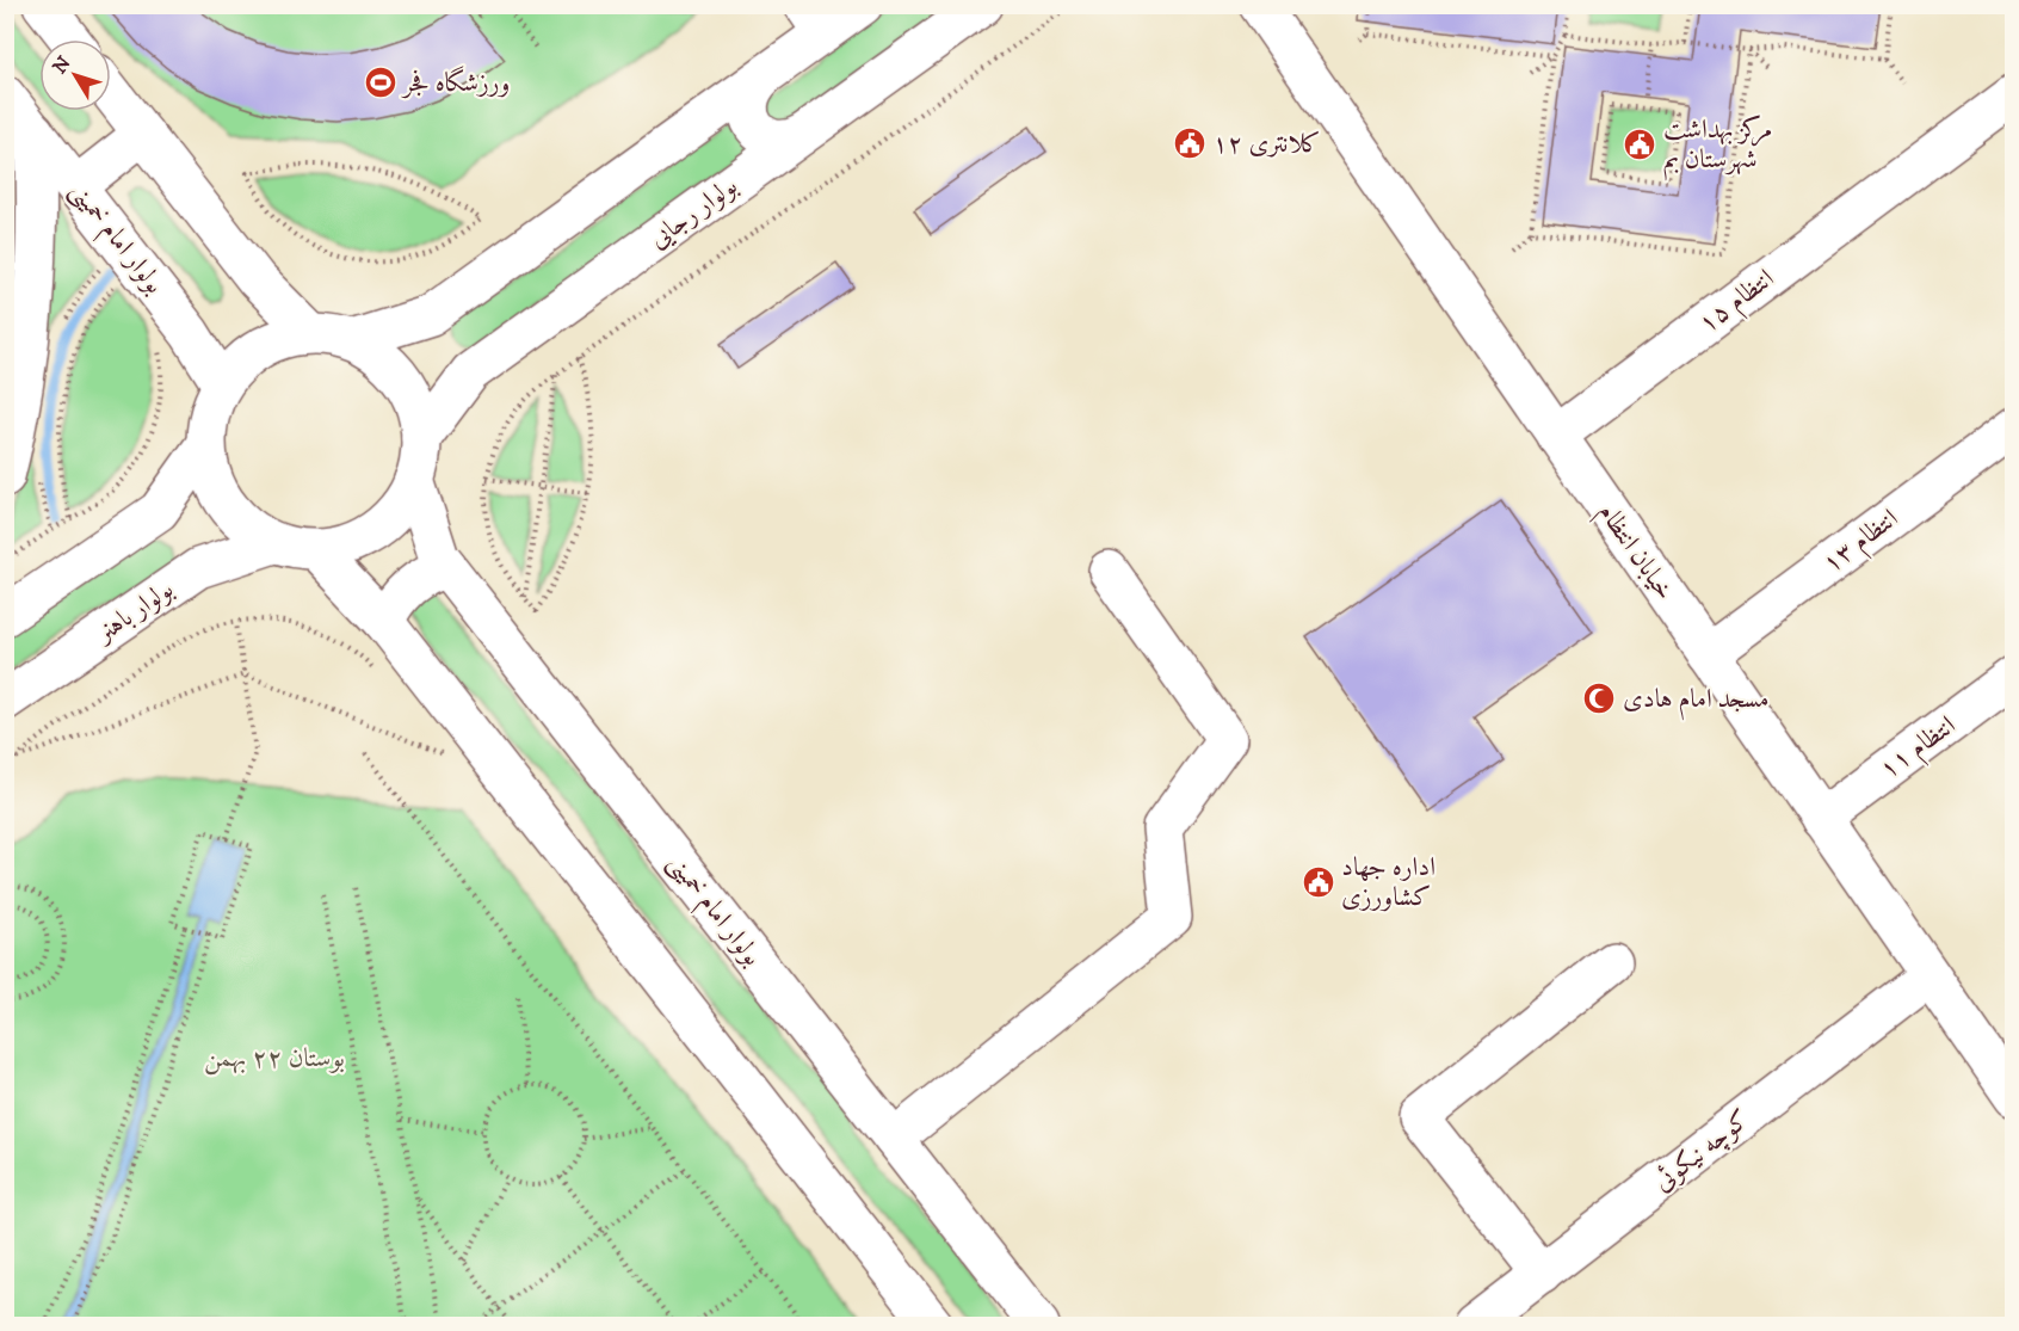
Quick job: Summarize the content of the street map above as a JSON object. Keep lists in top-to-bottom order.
{
  "streets": {
    "main road": [
      "بولوار رجایی",
      "بولوار امام خمینی",
      "انتظام ۱۵",
      "انتظام ۱۳",
      "خیابان انتظام",
      "بولوار باهنر",
      "انتظام ۱۱",
      "کوچه نیکوئی"
    ]
  },
  "crossings": [
    ["بولوار رجایی", "بولوار امام خمینی"],
    ["بولوار رجایی", "بولوار باهنر"],
    ["بولوار امام خمینی", "بولوار باهنر"],
    ["انتظام ۱۵", "خیابان انتظام"],
    ["انتظام ۱۳", "خیابان انتظام"],
    ["خیابان انتظام", "انتظام ۱۱"],
    ["خیابان انتظام", "کوچه نیکوئی"]
  ],
  "parks": ["بوستان ۲۲ بهمن"],
  "places": {
    "sports": ["ورزشگاه فجر"],
    "public building": ["کلانتری ۱۲", "مرکز بهداشت شهرستان بم", "اداره جهاد کشاورزی"],
    "mosque": ["مسجد امام هادی"]
  },
  "north": "top left"
}
